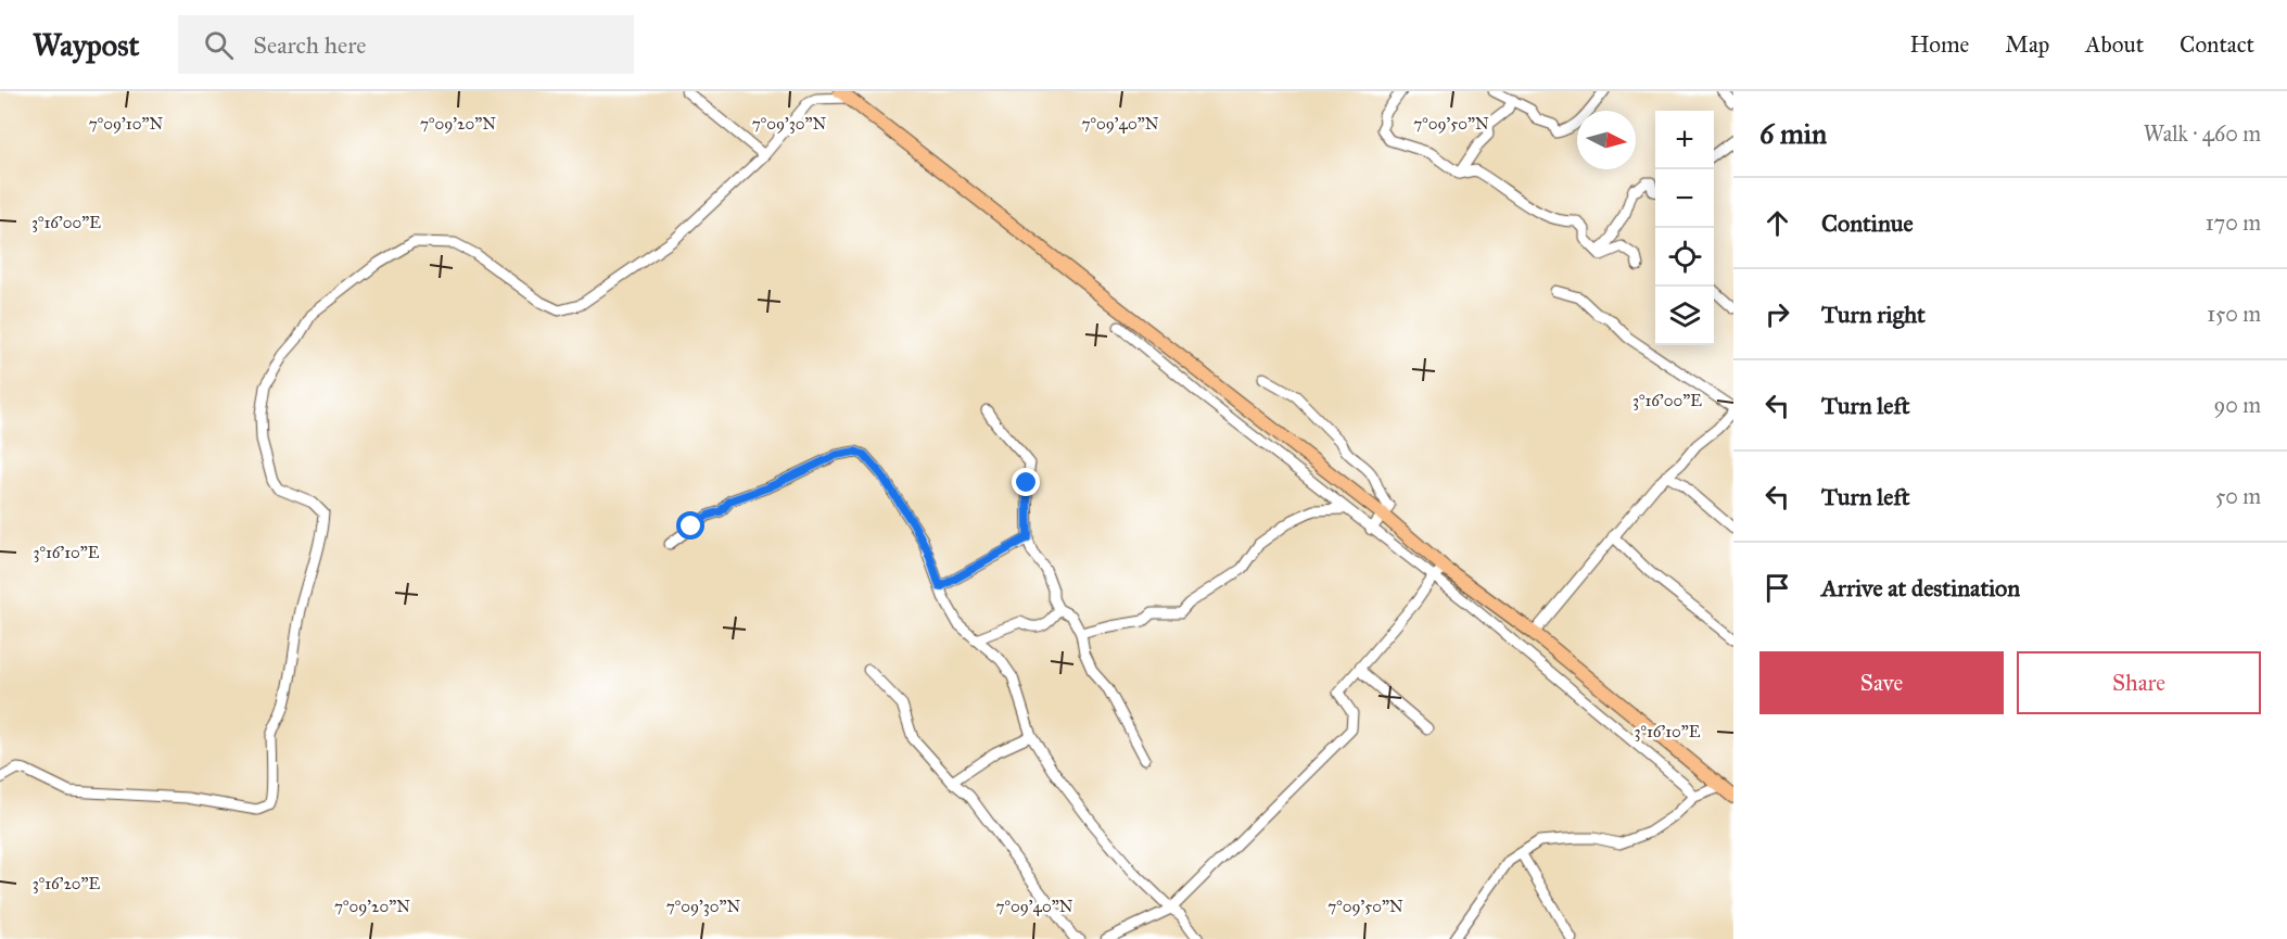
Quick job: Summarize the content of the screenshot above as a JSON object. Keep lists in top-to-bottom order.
{
  "north": "right",
  "page": {
    "header": "Waypost",
    "search": "Search here",
    "nav": [
      "Home",
      "Map",
      "About",
      "Contact"
    ],
    "heading": ["6 min", "Walk · 460 m"],
    "map_buttons": ["+", "−"],
    "list": [
      ["Continue", "170 m"],
      ["Turn right", "150 m"],
      ["Turn left", "90 m"],
      ["Turn left", "50 m"],
      "Arrive at destination"
    ],
    "buttons": ["Save", "Share"]
  },
  "coordinates": [
    "7°09'10\"N",
    "7°09'20\"N",
    "7°09'30\"N",
    "7°09'40\"N",
    "7°09'50\"N",
    "3°16'00\"E",
    "3°16'10\"E",
    "3°16'20\"E"
  ]
}
